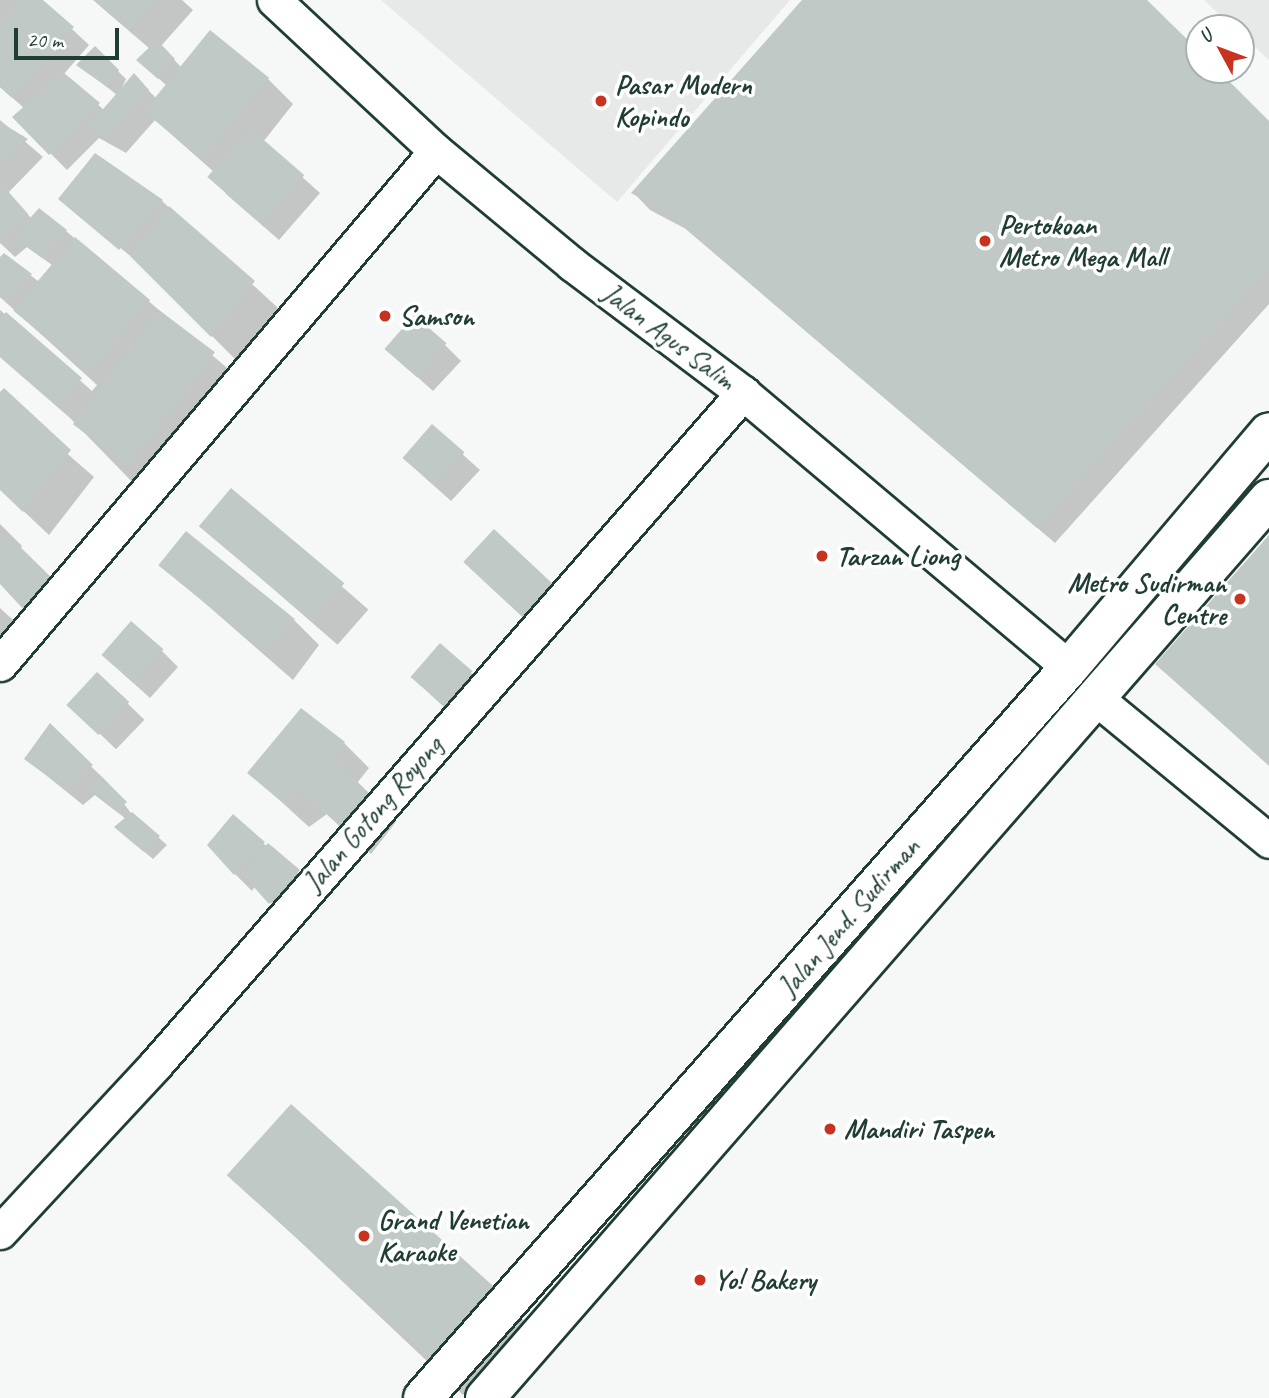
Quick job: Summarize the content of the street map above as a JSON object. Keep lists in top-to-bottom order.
{
  "streets": {
    "highway": ["Jalan Jend. Sudirman"],
    "street": ["Jalan Agus Salim", "Jalan Gotong Royong"]
  },
  "crossings": [
    ["Jalan Agus Salim", "Jalan Gotong Royong"],
    ["Jalan Agus Salim", "Jalan Jend. Sudirman"]
  ],
  "places": [
    "Pasar Modern Kopindo",
    "Pertokoan Metro Mega Mall",
    "Samson",
    "Tarzan Liong",
    "Metro Sudirman Centre",
    "Mandiri Taspen",
    "Grand Venetian Karaoke",
    "Yo! Bakery"
  ],
  "scale_bar": "20 m",
  "north": "top left"
}
